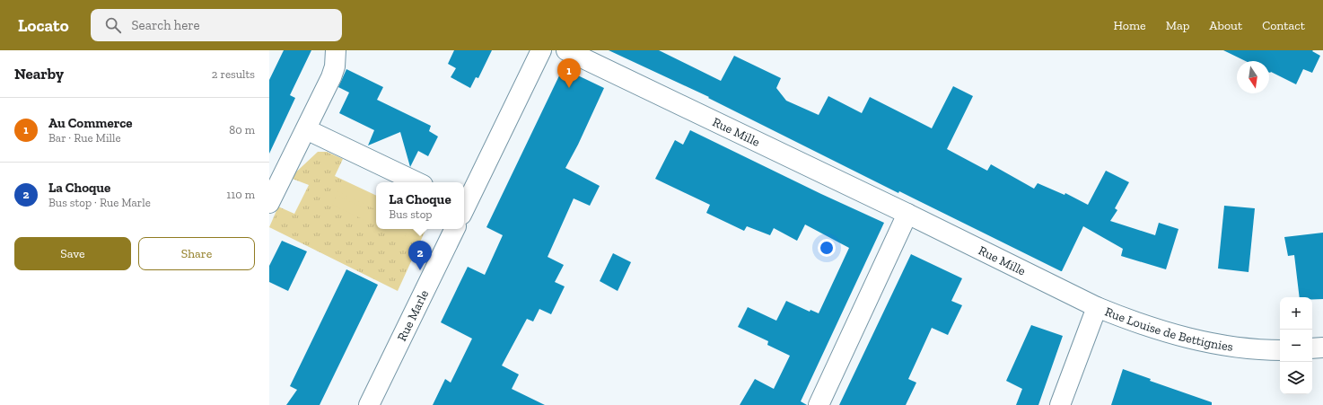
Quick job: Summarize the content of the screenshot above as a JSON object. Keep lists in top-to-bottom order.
{
  "streets": {
    "street": ["Rue Mille", "Rue Marle", "Rue Louise de Bettignies"]
  },
  "crossings": [
    ["Rue Mille", "Rue Louise de Bettignies"]
  ],
  "north": "bottom",
  "page": {
    "header": "Locato",
    "search": "Search here",
    "nav": [
      "Home",
      "Map",
      "About",
      "Contact"
    ],
    "heading": ["Nearby", "2 results"],
    "pins": ["1", "2"],
    "list": [
      {
        "mark": "1",
        "name": "Au Commerce",
        "note": "Bar · Rue Mille",
        "value": "80 m"
      },
      {
        "mark": "2",
        "name": "La Choque",
        "note": "Bus stop · Rue Marle",
        "value": "110 m"
      }
    ],
    "popup": ["La Choque", "Bus stop"],
    "buttons": ["Save", "Share"],
    "map_buttons": ["+", "−"]
  }
}
